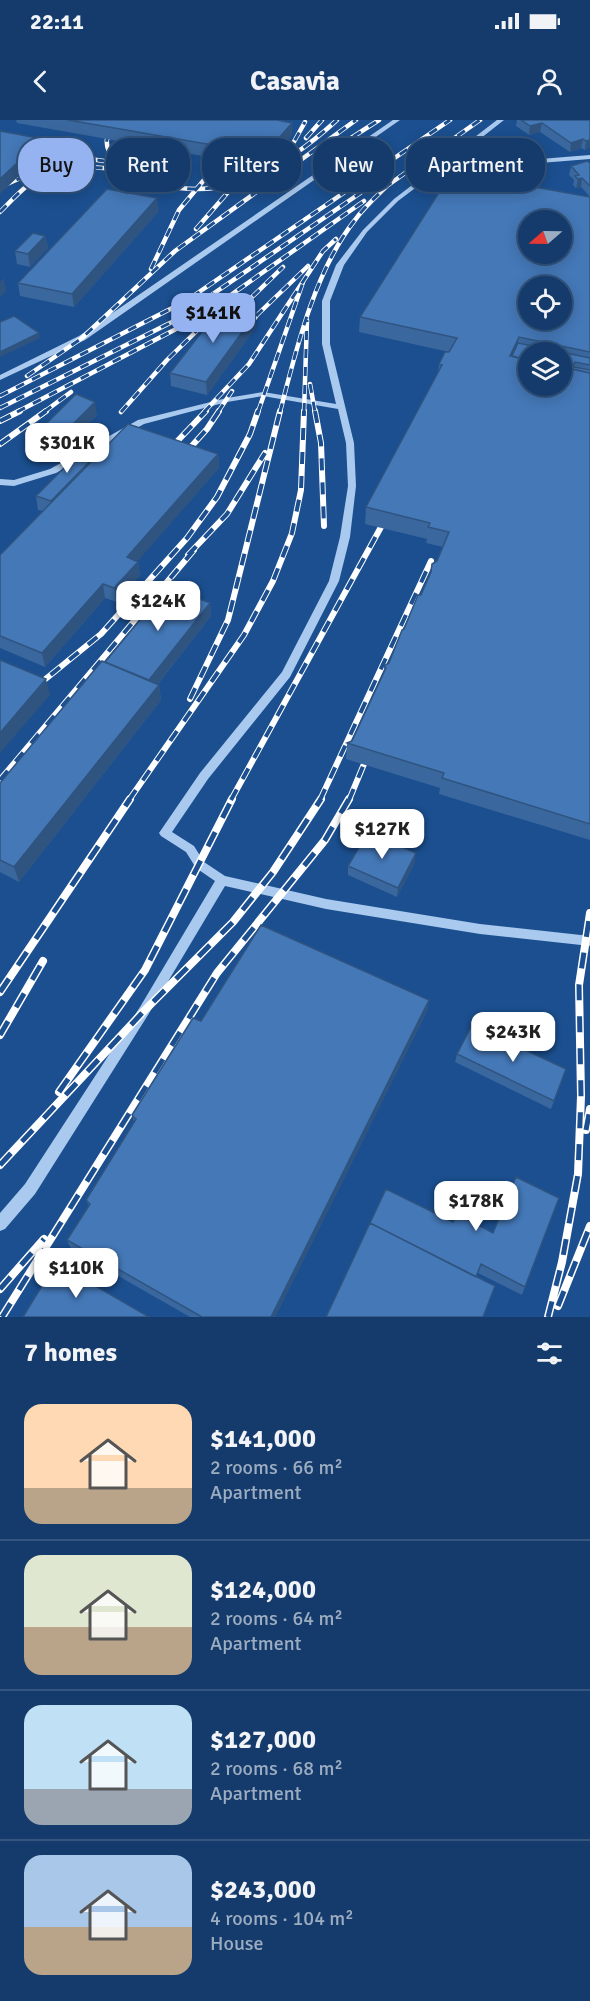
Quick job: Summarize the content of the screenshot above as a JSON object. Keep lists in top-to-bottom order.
{
  "north": "left",
  "page": {
    "status": "22:11",
    "header": "Casavia",
    "chip": [
      "Buy",
      "Rent",
      "Filters",
      "New",
      "Apartment"
    ],
    "price": [
      "$141K",
      "$301K",
      "$124K",
      "$127K",
      "$243K",
      "$178K",
      "$110K"
    ],
    "heading": "7 homes",
    "list": [
      {
        "name": "$141,000",
        "note": "2 rooms · 66 m² · Apartment"
      },
      {
        "name": "$124,000",
        "note": "2 rooms · 64 m² · Apartment"
      },
      {
        "name": "$127,000",
        "note": "2 rooms · 68 m² · Apartment"
      },
      {
        "name": "$243,000",
        "note": "4 rooms · 104 m² · House"
      }
    ]
  }
}
